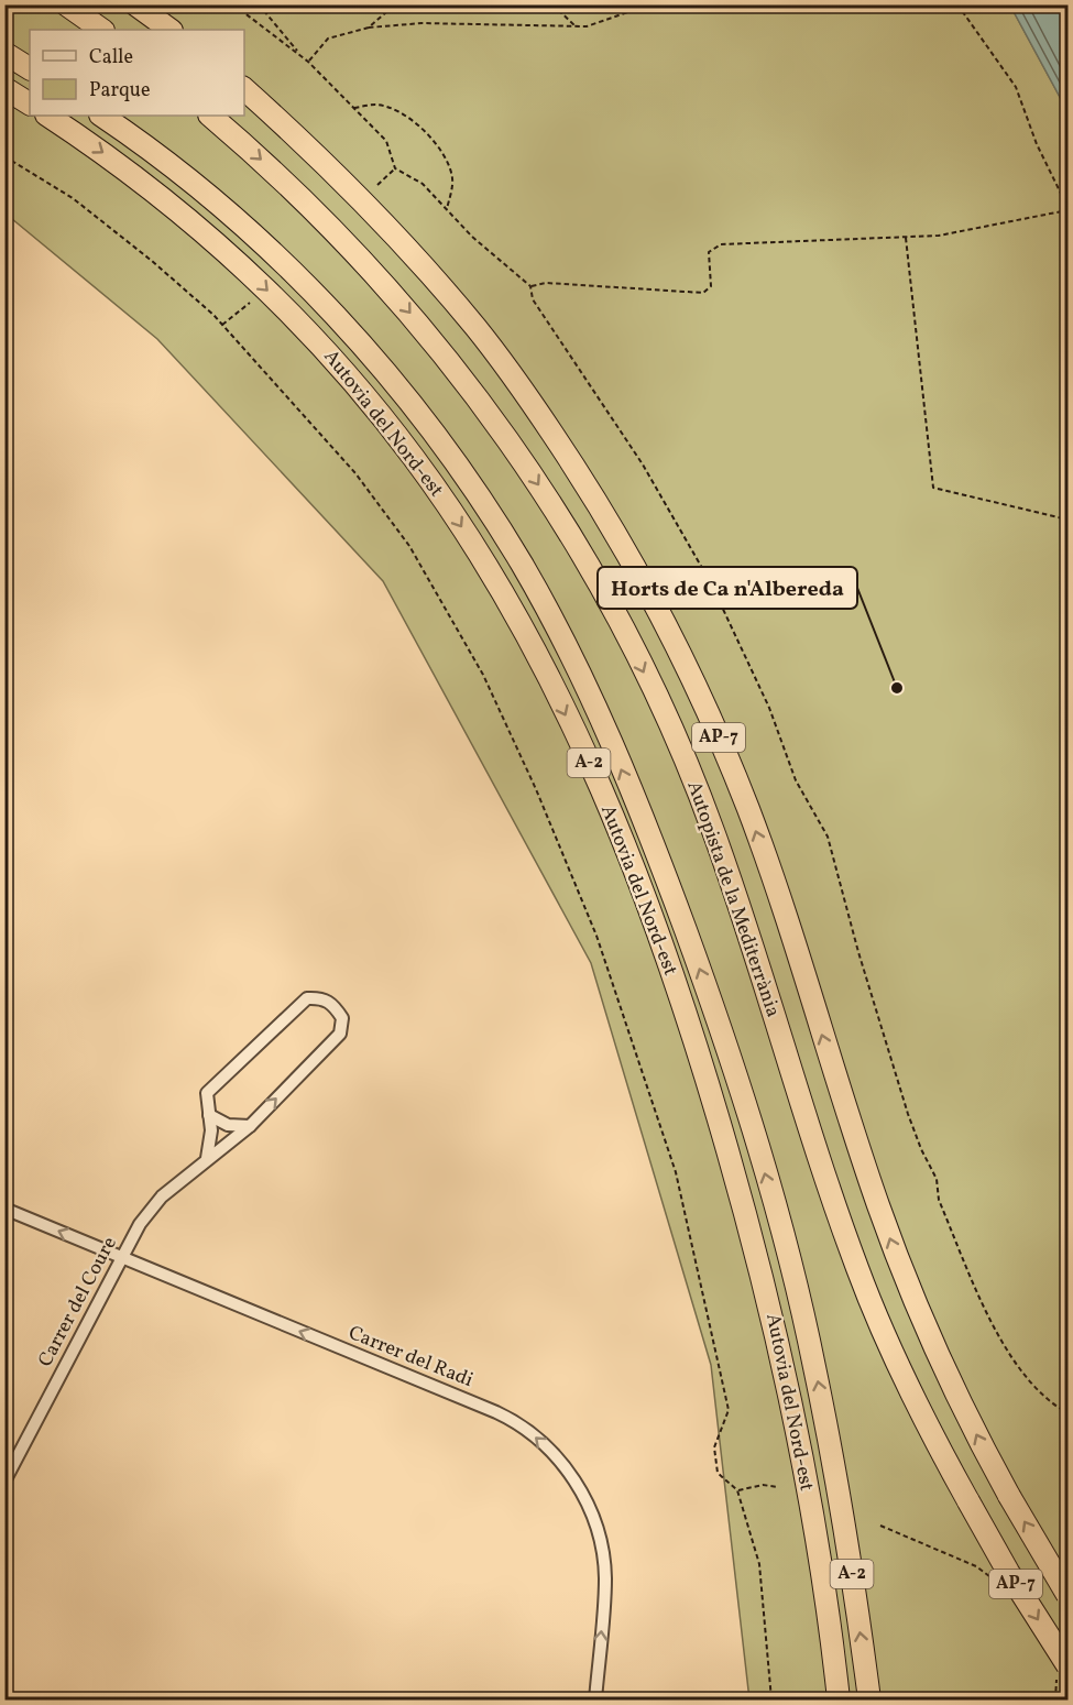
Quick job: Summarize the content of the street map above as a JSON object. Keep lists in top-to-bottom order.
{
  "streets": {
    "highway": [
      "Autovia del Nord-est",
      "AP-7",
      "A-2",
      "Autopista de la Mediterrània"
    ],
    "street": ["Carrer del Coure", "Carrer del Radi"]
  },
  "crossings": [
    ["Carrer del Coure", "Carrer del Radi"]
  ],
  "one_way": ["Carrer del Radi"],
  "places": ["Horts de Ca n'Albereda"],
  "legend": ["Calle", "Parque"]
}
